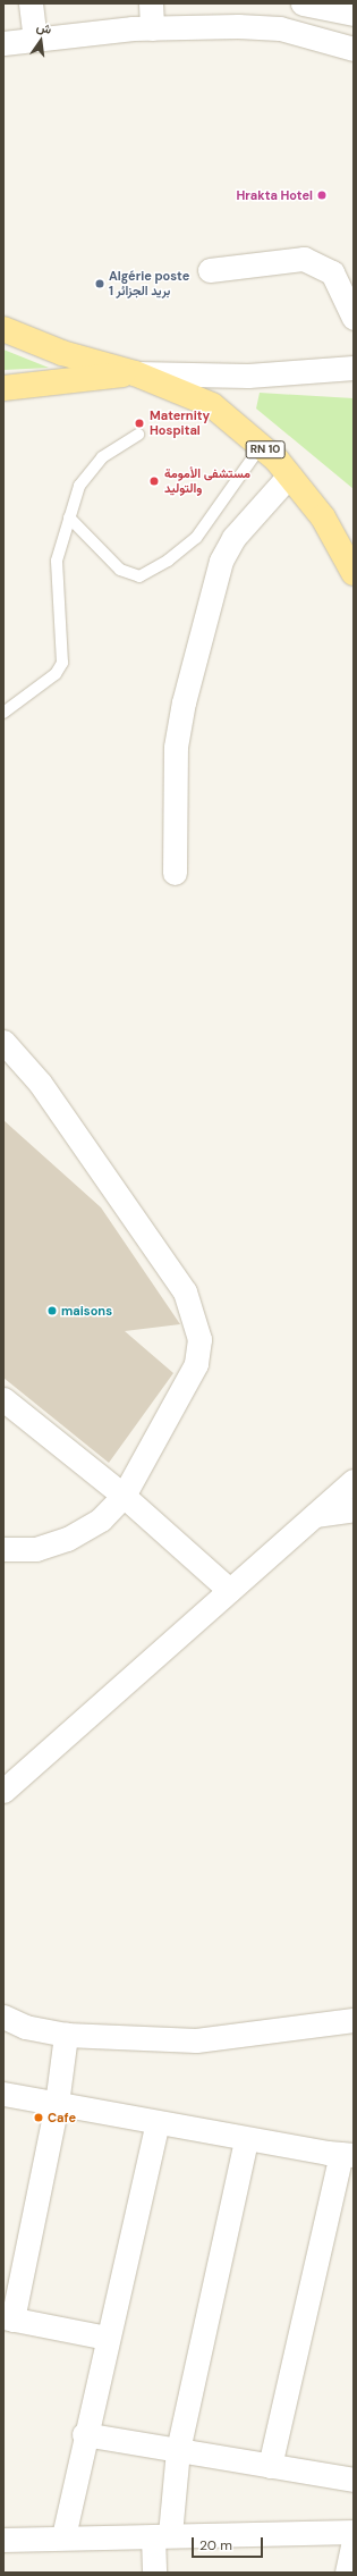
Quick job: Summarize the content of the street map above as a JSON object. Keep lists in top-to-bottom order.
{
  "streets": {
    "main road": ["RN 10"]
  },
  "places": [
    "Hrakta Hotel",
    "Algérie poste 1 بريد الجزائر",
    "Maternity Hospital",
    "مستشفى الأمومة والتوليد",
    "maisons",
    "Cafe"
  ],
  "scale_bar": "20 m",
  "north": "top"
}
